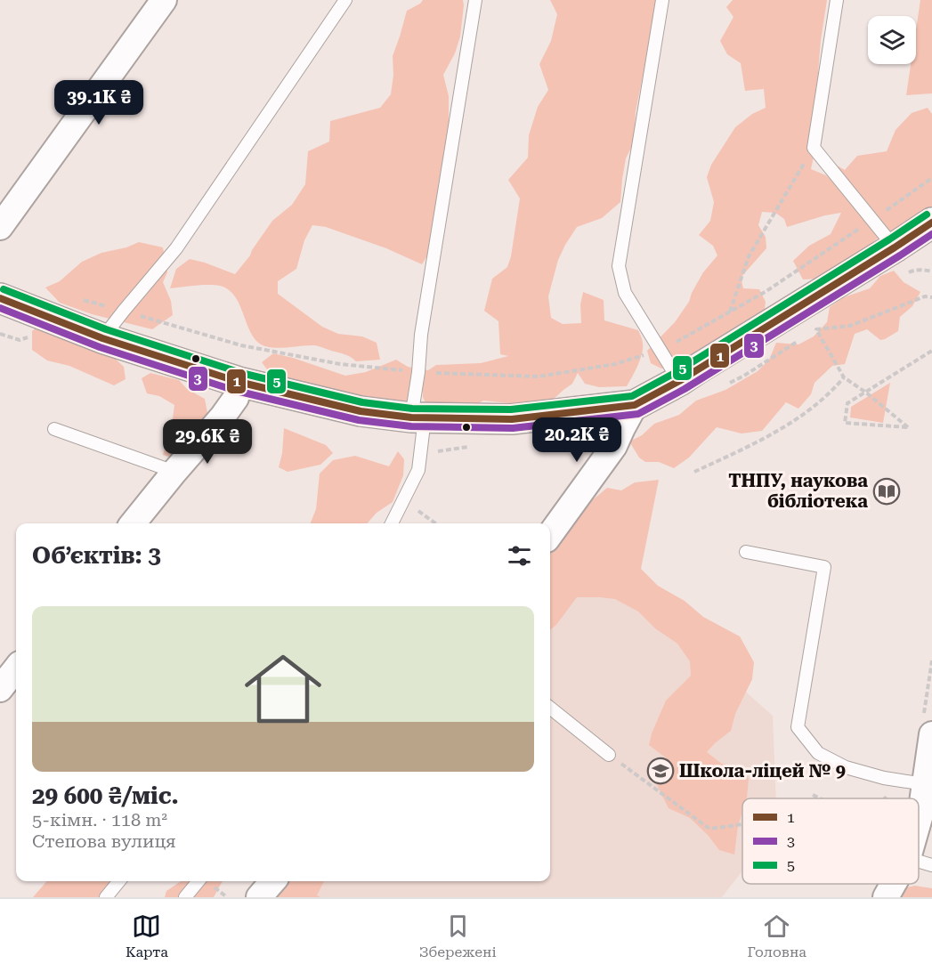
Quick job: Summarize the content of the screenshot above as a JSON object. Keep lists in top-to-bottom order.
{
  "places": {
    "library": ["ТНПУ, наукова бібліотека"],
    "school or university": ["Школа-ліцей № 9"]
  },
  "lines": ["transit line 5", "transit line 1", "transit line 3"],
  "legend": ["1", "3", "5"],
  "page": {
    "price": ["39.1K ₴", "20.2K ₴", "29.6K ₴"],
    "heading": "Об’єктів: 3",
    "list": [
      {
        "name": "29 600 ₴/міс.",
        "note": "5-кімн. · 118 m² · Степова вулиця"
      }
    ],
    "tabs": ["Карта", "Збережені", "Головна"]
  }
}
